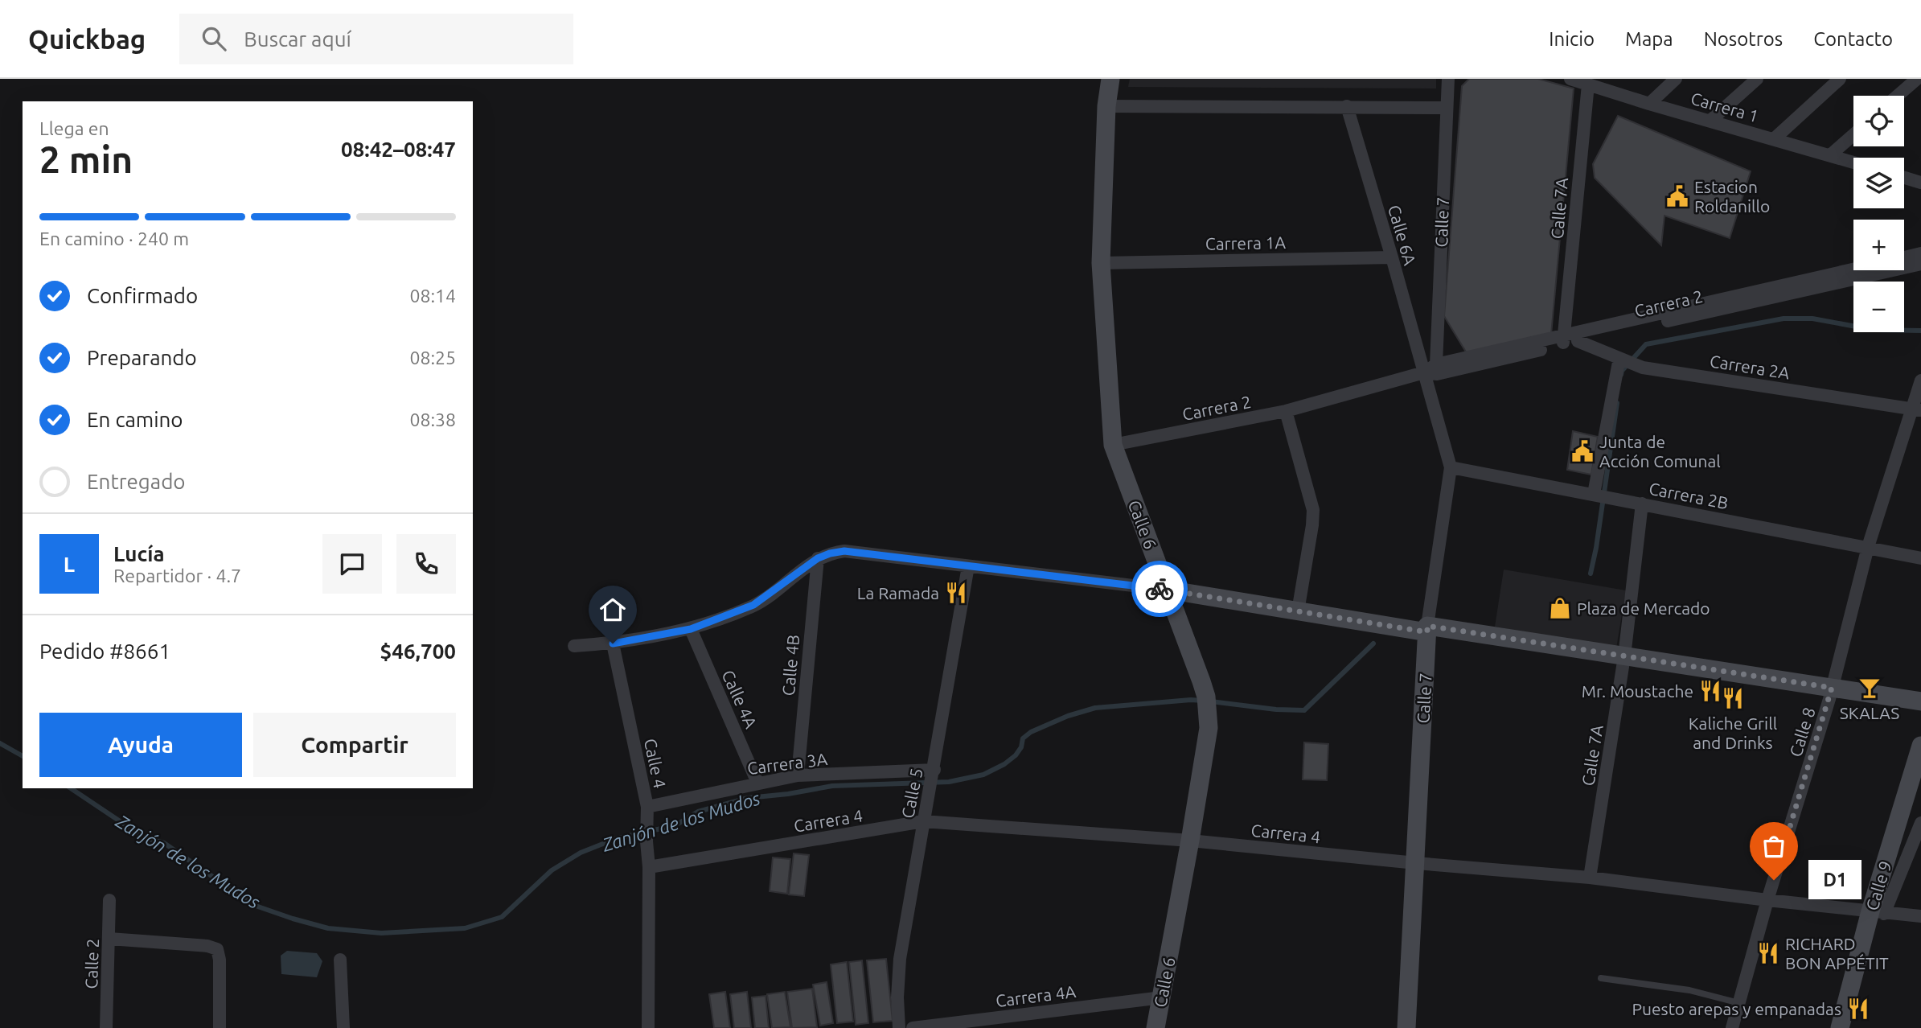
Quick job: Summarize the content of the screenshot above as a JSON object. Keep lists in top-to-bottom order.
{
  "streets": {
    "street": [
      "Carrera 1",
      "Calle 7A",
      "Calle 7",
      "Calle 6A",
      "Carrera 1A",
      "Carrera 2",
      "Carrera 2A",
      "Carrera 2B",
      "Calle 6",
      "Calle 4B",
      "Calle 4A",
      "Calle 8",
      "Calle 4",
      "Carrera 3A",
      "Calle 5",
      "Carrera 4",
      "Calle 9",
      "Calle 2",
      "Carrera 4A"
    ]
  },
  "crossings": [
    ["Carrera 1", "Calle 7A"],
    ["Calle 7A", "Carrera 2"],
    ["Calle 7A", "Carrera 2B"],
    ["Calle 7A", "Carrera 4"],
    ["Calle 7", "Calle 6A"],
    ["Calle 7", "Carrera 2"],
    ["Calle 7", "Carrera 2B"],
    ["Calle 7", "Carrera 4"],
    ["Calle 6A", "Carrera 1A"],
    ["Calle 6A", "Carrera 2"],
    ["Carrera 1A", "Calle 6"],
    ["Carrera 2", "Carrera 2A"],
    ["Carrera 2", "Calle 6"],
    ["Carrera 2A", "Calle 8"],
    ["Carrera 2B", "Calle 8"],
    ["Calle 6", "Carrera 4"],
    ["Calle 6", "Carrera 4A"],
    ["Calle 4B", "Carrera 3A"],
    ["Calle 4A", "Carrera 3A"],
    ["Calle 8", "Carrera 4"],
    ["Calle 4", "Carrera 3A"],
    ["Calle 4", "Carrera 4"],
    ["Carrera 3A", "Calle 5"],
    ["Calle 5", "Carrera 4"],
    ["Carrera 4", "Calle 9"]
  ],
  "water": ["Zanjón de los Mudos"],
  "places": {
    "public building": ["Estacion Roldanillo", "Junta de Acción Comunal"],
    "restaurant": [
      "La Ramada",
      "Mr. Moustache",
      "Kaliche Grill and Drinks",
      "RICHARD BON APPÉTIT",
      "Puesto arepas y empanadas"
    ],
    "shop": ["Plaza de Mercado"],
    "bar": ["SKALAS"],
    "other": ["D1"]
  },
  "page": {
    "header": "Quickbag",
    "search": "Buscar aquí",
    "nav": [
      "Inicio",
      "Mapa",
      "Nosotros",
      "Contacto"
    ],
    "map_buttons": ["+", "−"],
    "heading": ["2 min", "Llega en", "08:42–08:47"],
    "panel": [
      "Lucía",
      "Repartidor · 4.7",
      "Pedido #8661",
      "$46,700"
    ],
    "bar": "En camino · 240 m",
    "list": [
      ["Confirmado", "08:14"],
      ["Preparando", "08:25"],
      ["En camino", "08:38"],
      "Entregado"
    ],
    "round": "L",
    "buttons": ["Ayuda", "Compartir"],
    "bubble": "D1"
  }
}
